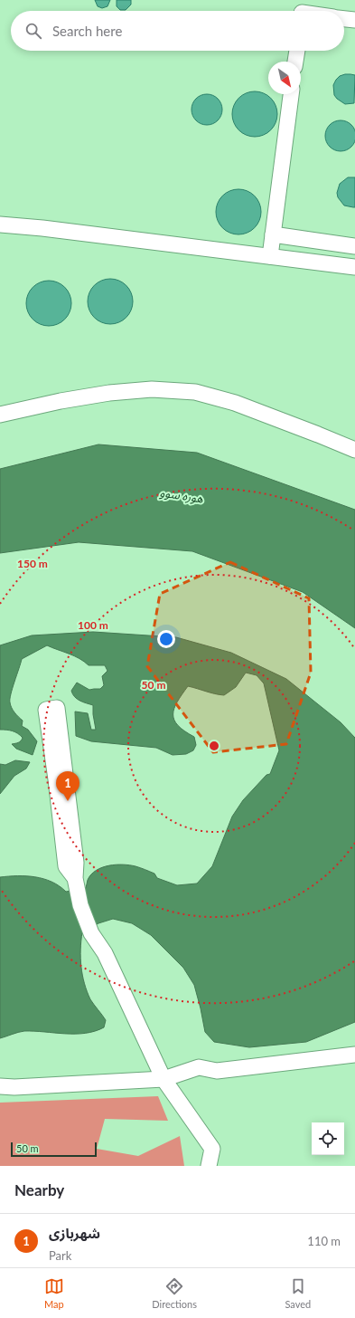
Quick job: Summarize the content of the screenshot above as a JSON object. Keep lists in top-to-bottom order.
{
  "water": ["هوره سوو"],
  "scale_bar": "50 m",
  "north": "bottom right",
  "page": {
    "search": "Search here",
    "pins": "1",
    "scale": "50 m",
    "heading": "Nearby",
    "list": [
      {
        "mark": "1",
        "name": "شهربازی",
        "note": "Park",
        "value": "110 m"
      }
    ],
    "nav": ["Map", "Directions", "Saved"]
  },
  "rings": ["150 m", "100 m", "50 m"]
}
